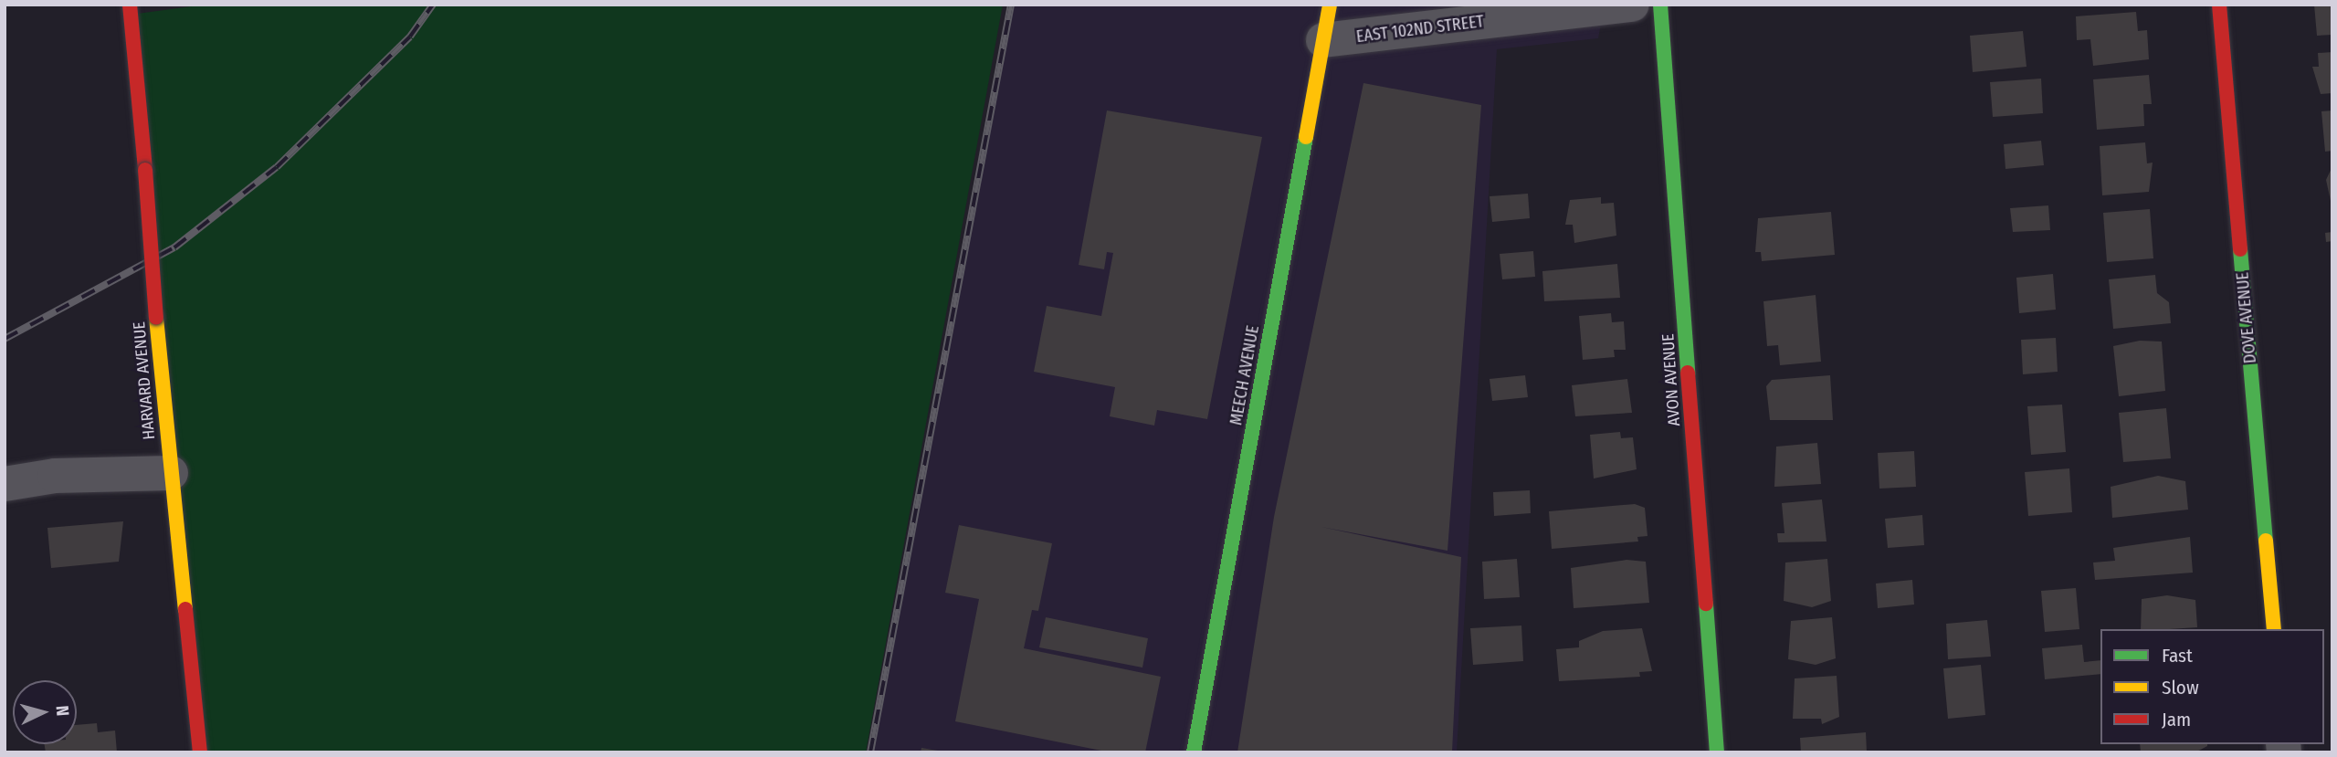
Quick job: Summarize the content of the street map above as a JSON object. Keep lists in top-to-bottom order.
{
  "streets": {
    "street": [
      "EAST 102ND STREET",
      "DOVE AVENUE",
      "MEECH AVENUE",
      "AVON AVENUE",
      "HARVARD AVENUE"
    ]
  },
  "crossings": [
    ["EAST 102ND STREET", "MEECH AVENUE"]
  ],
  "legend": ["Fast", "Slow", "Jam"],
  "north": "right"
}
